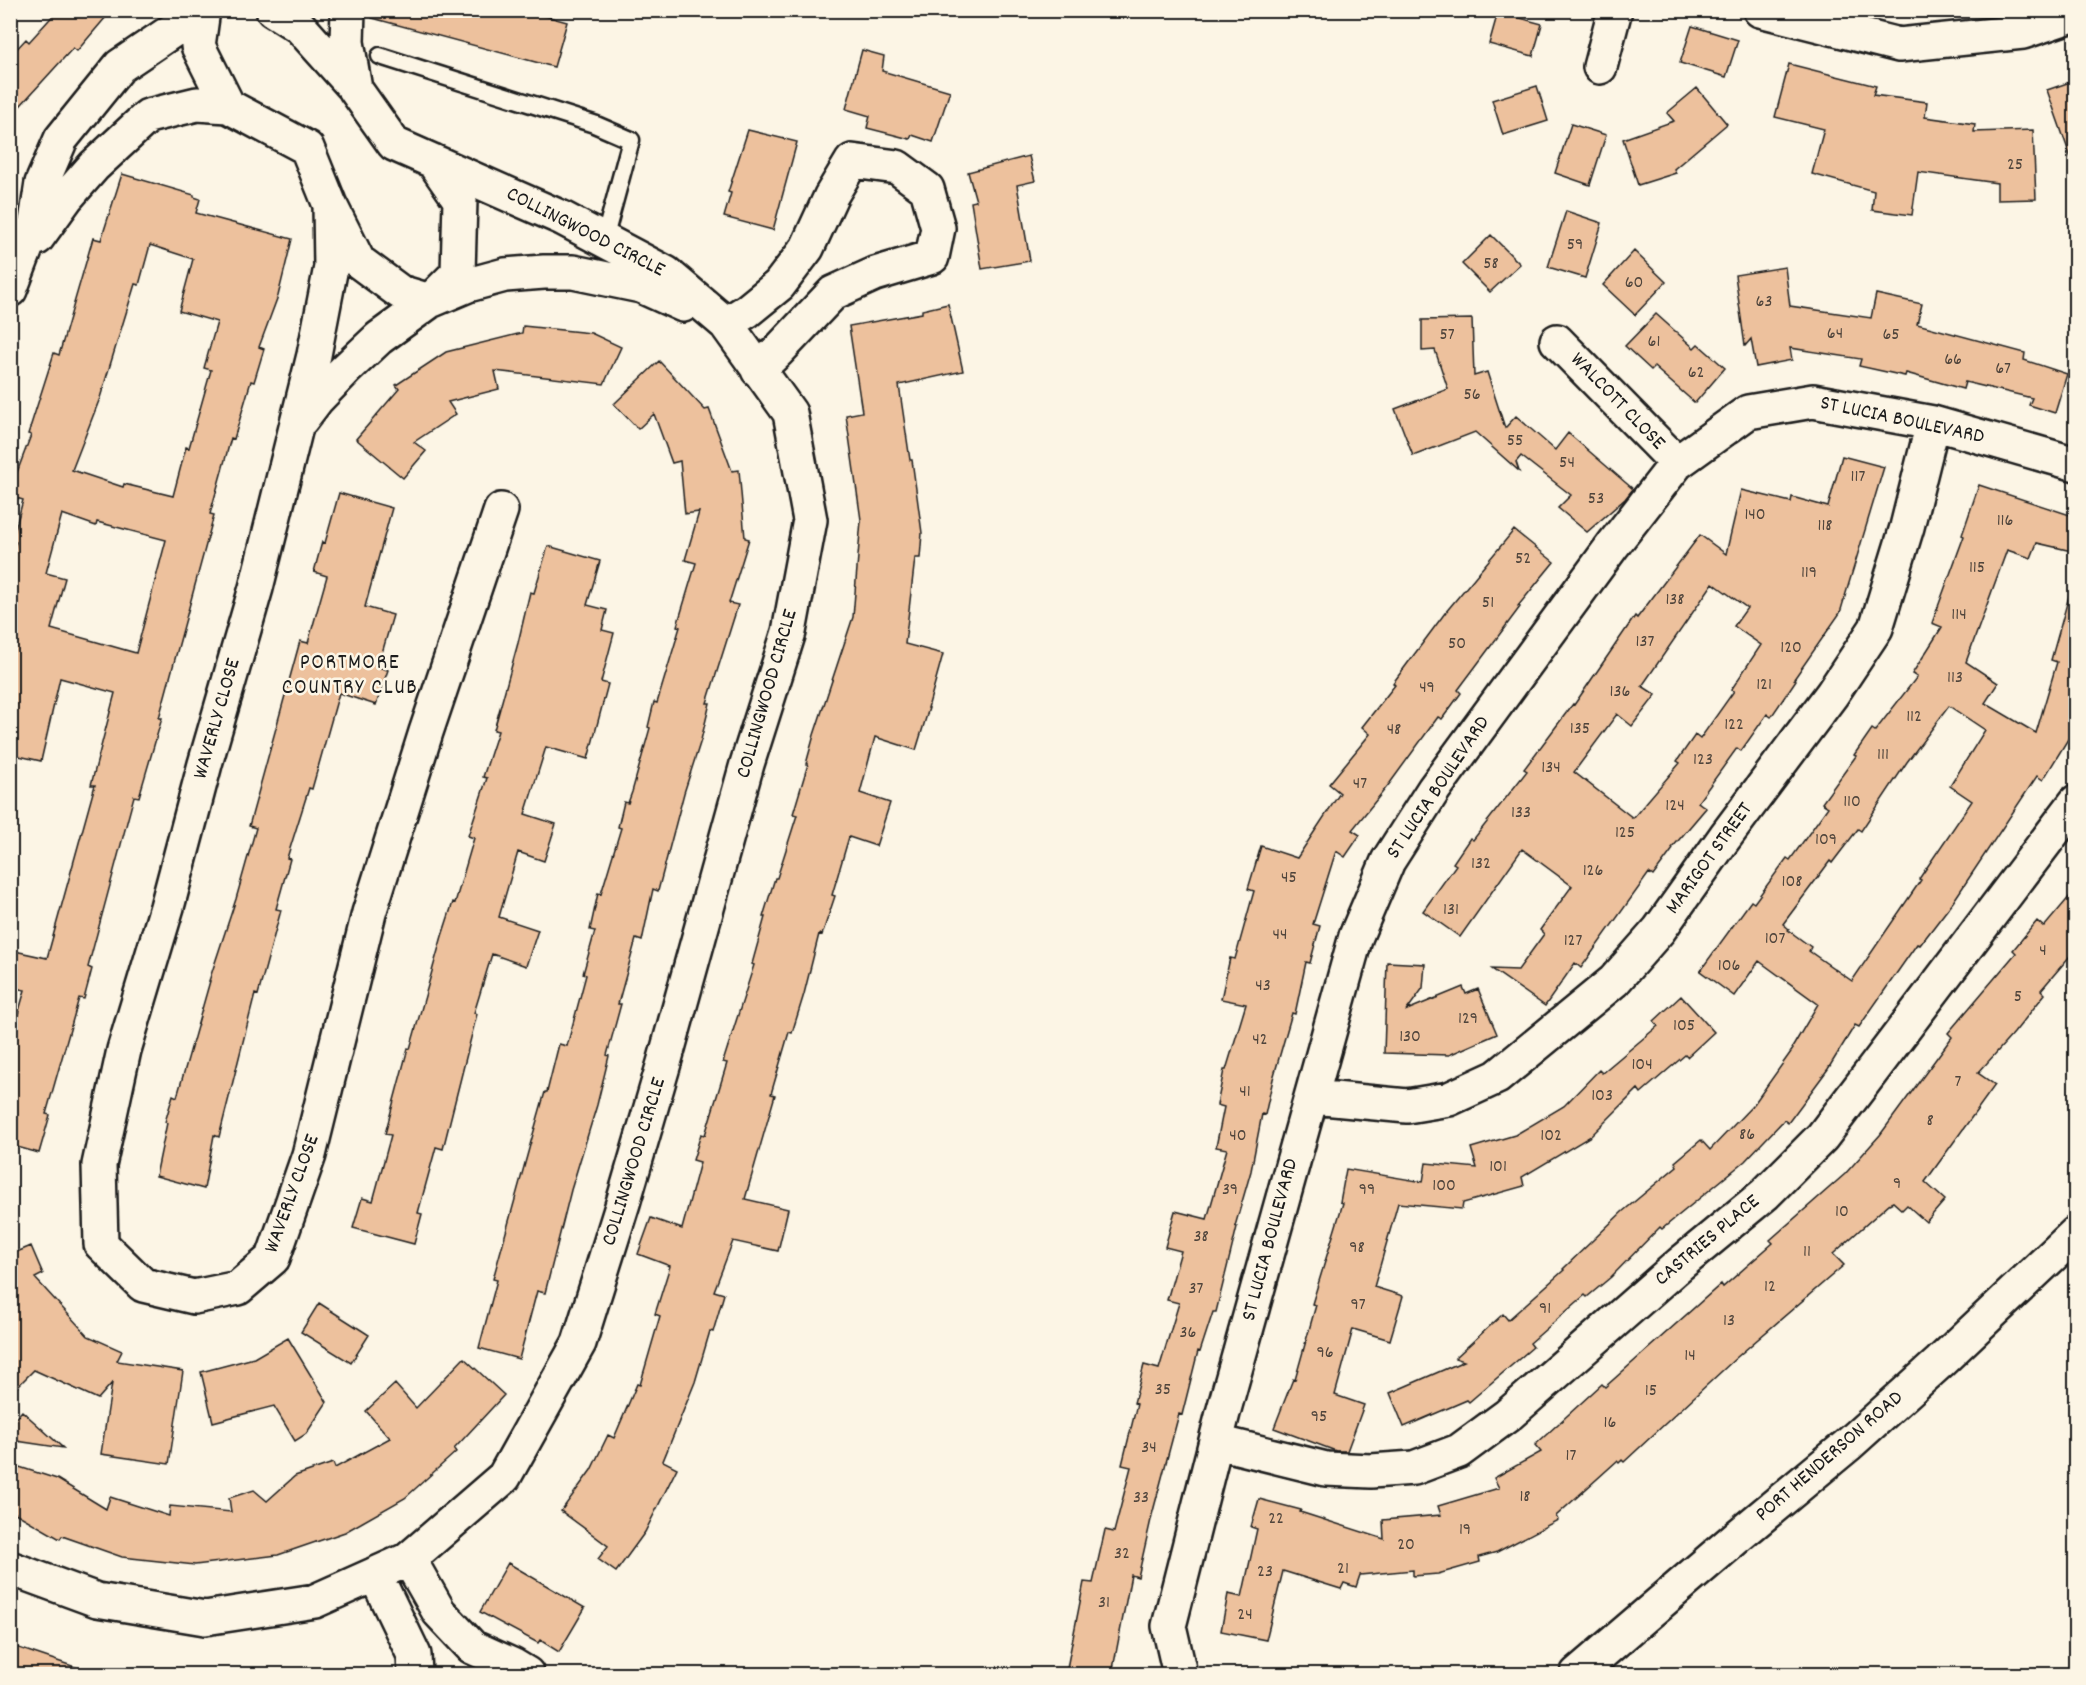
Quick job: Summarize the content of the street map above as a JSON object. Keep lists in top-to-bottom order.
{
  "streets": {
    "street": [
      "COLLINGWOOD CIRCLE",
      "WALCOTT CLOSE",
      "ST LUCIA BOULEVARD",
      "WAVERLY CLOSE",
      "MARIGOT STREET",
      "CASTRIES PLACE",
      "PORT HENDERSON ROAD"
    ]
  },
  "crossings": [
    ["COLLINGWOOD CIRCLE", "WAVERLY CLOSE"],
    ["WALCOTT CLOSE", "ST LUCIA BOULEVARD"],
    ["ST LUCIA BOULEVARD", "MARIGOT STREET"],
    ["ST LUCIA BOULEVARD", "CASTRIES PLACE"]
  ],
  "districts": ["PORTMORE COUNTRY CLUB"],
  "house_numbers": [
    "25",
    "59",
    "58",
    "60",
    "63",
    "64",
    "57",
    "65",
    "61",
    "66",
    "67",
    "62",
    "56",
    "55",
    "54",
    "117",
    "53",
    "140",
    "116",
    "118",
    "52",
    "115",
    "119",
    "138",
    "51",
    "114",
    "137",
    "50",
    "120",
    "113",
    "121",
    "49",
    "136",
    "112",
    "122",
    "135",
    "48",
    "111",
    "123",
    "134",
    "47",
    "110",
    "124",
    "133",
    "125",
    "109",
    "132",
    "126",
    "45",
    "108",
    "131",
    "44",
    "107",
    "127",
    "4",
    "106",
    "43",
    "5",
    "129",
    "105",
    "130",
    "42",
    "104",
    "7",
    "41",
    "103",
    "8",
    "86",
    "40",
    "102",
    "101",
    "9",
    "100",
    "39",
    "99",
    "10",
    "38",
    "98",
    "11",
    "12",
    "37",
    "97",
    "91",
    "13",
    "36",
    "96",
    "14",
    "35",
    "15",
    "95",
    "16",
    "34",
    "17",
    "18",
    "33",
    "22",
    "19",
    "20",
    "32",
    "21",
    "23",
    "31",
    "24"
  ]
}
